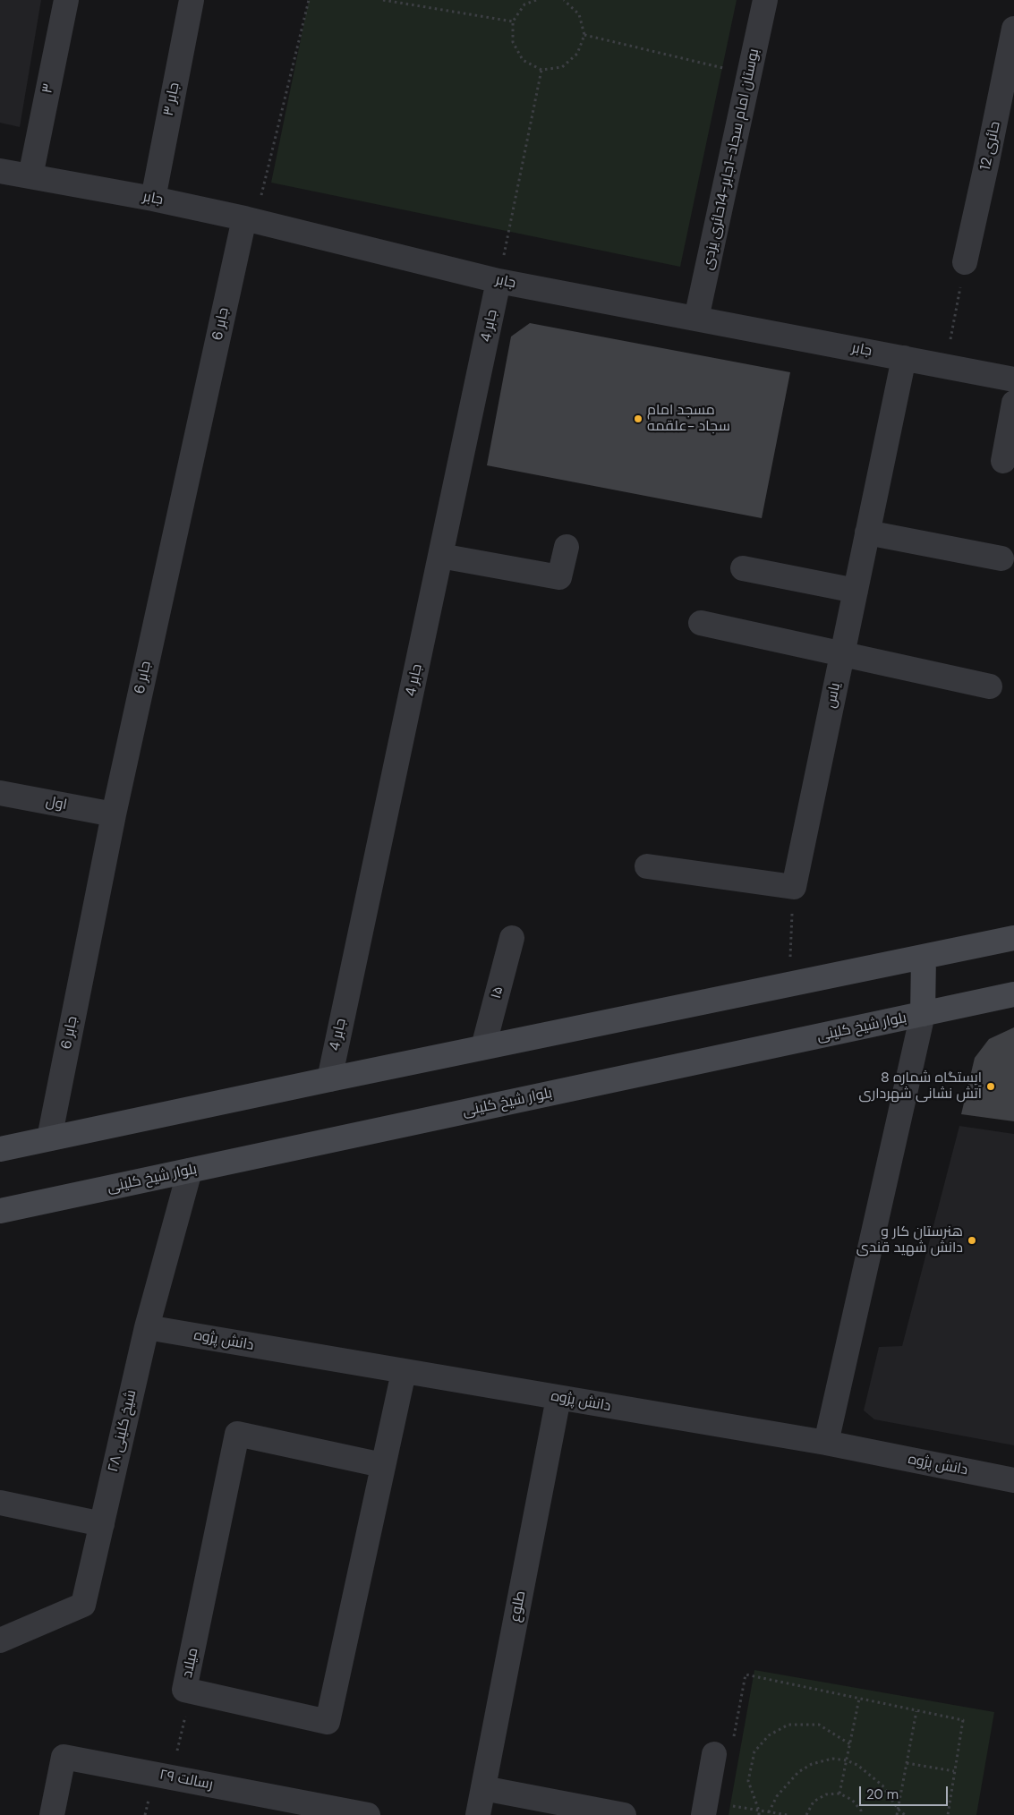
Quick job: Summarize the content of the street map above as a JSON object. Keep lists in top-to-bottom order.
{
  "streets": {
    "main road": ["بلوار شیخ کلینی"],
    "street": [
      "۳",
      "جابر ۳",
      "حائری 12",
      "بوستان امام سجاد-1جابر-14حائری یزدی",
      "جابر",
      "جابر 6",
      "جابر 4",
      "یاس",
      "اول",
      "۱۵",
      "دانش پژوه",
      "شیخ کلینی ۲۸",
      "طلوع",
      "میلاد",
      "رسالت ۲۹"
    ]
  },
  "crossings": [
    ["۳", "جابر"],
    ["جابر ۳", "جابر"],
    ["بوستان امام سجاد-1جابر-14حائری یزدی", "جابر"],
    ["جابر", "جابر 6"],
    ["جابر", "جابر 4"],
    ["جابر", "یاس"],
    ["جابر 6", "اول"],
    ["بلوار شیخ کلینی", "شیخ کلینی ۲۸"],
    ["دانش پژوه", "شیخ کلینی ۲۸"],
    ["دانش پژوه", "طلوع"],
    ["دانش پژوه", "میلاد"]
  ],
  "places": ["مسجد امام سجاد -علقمه", "ایستگاه شماره 8 آتش نشانی شهرداری", "هنرستان کار و دانش شهید قندی"],
  "scale_bar": "20 m"
}
